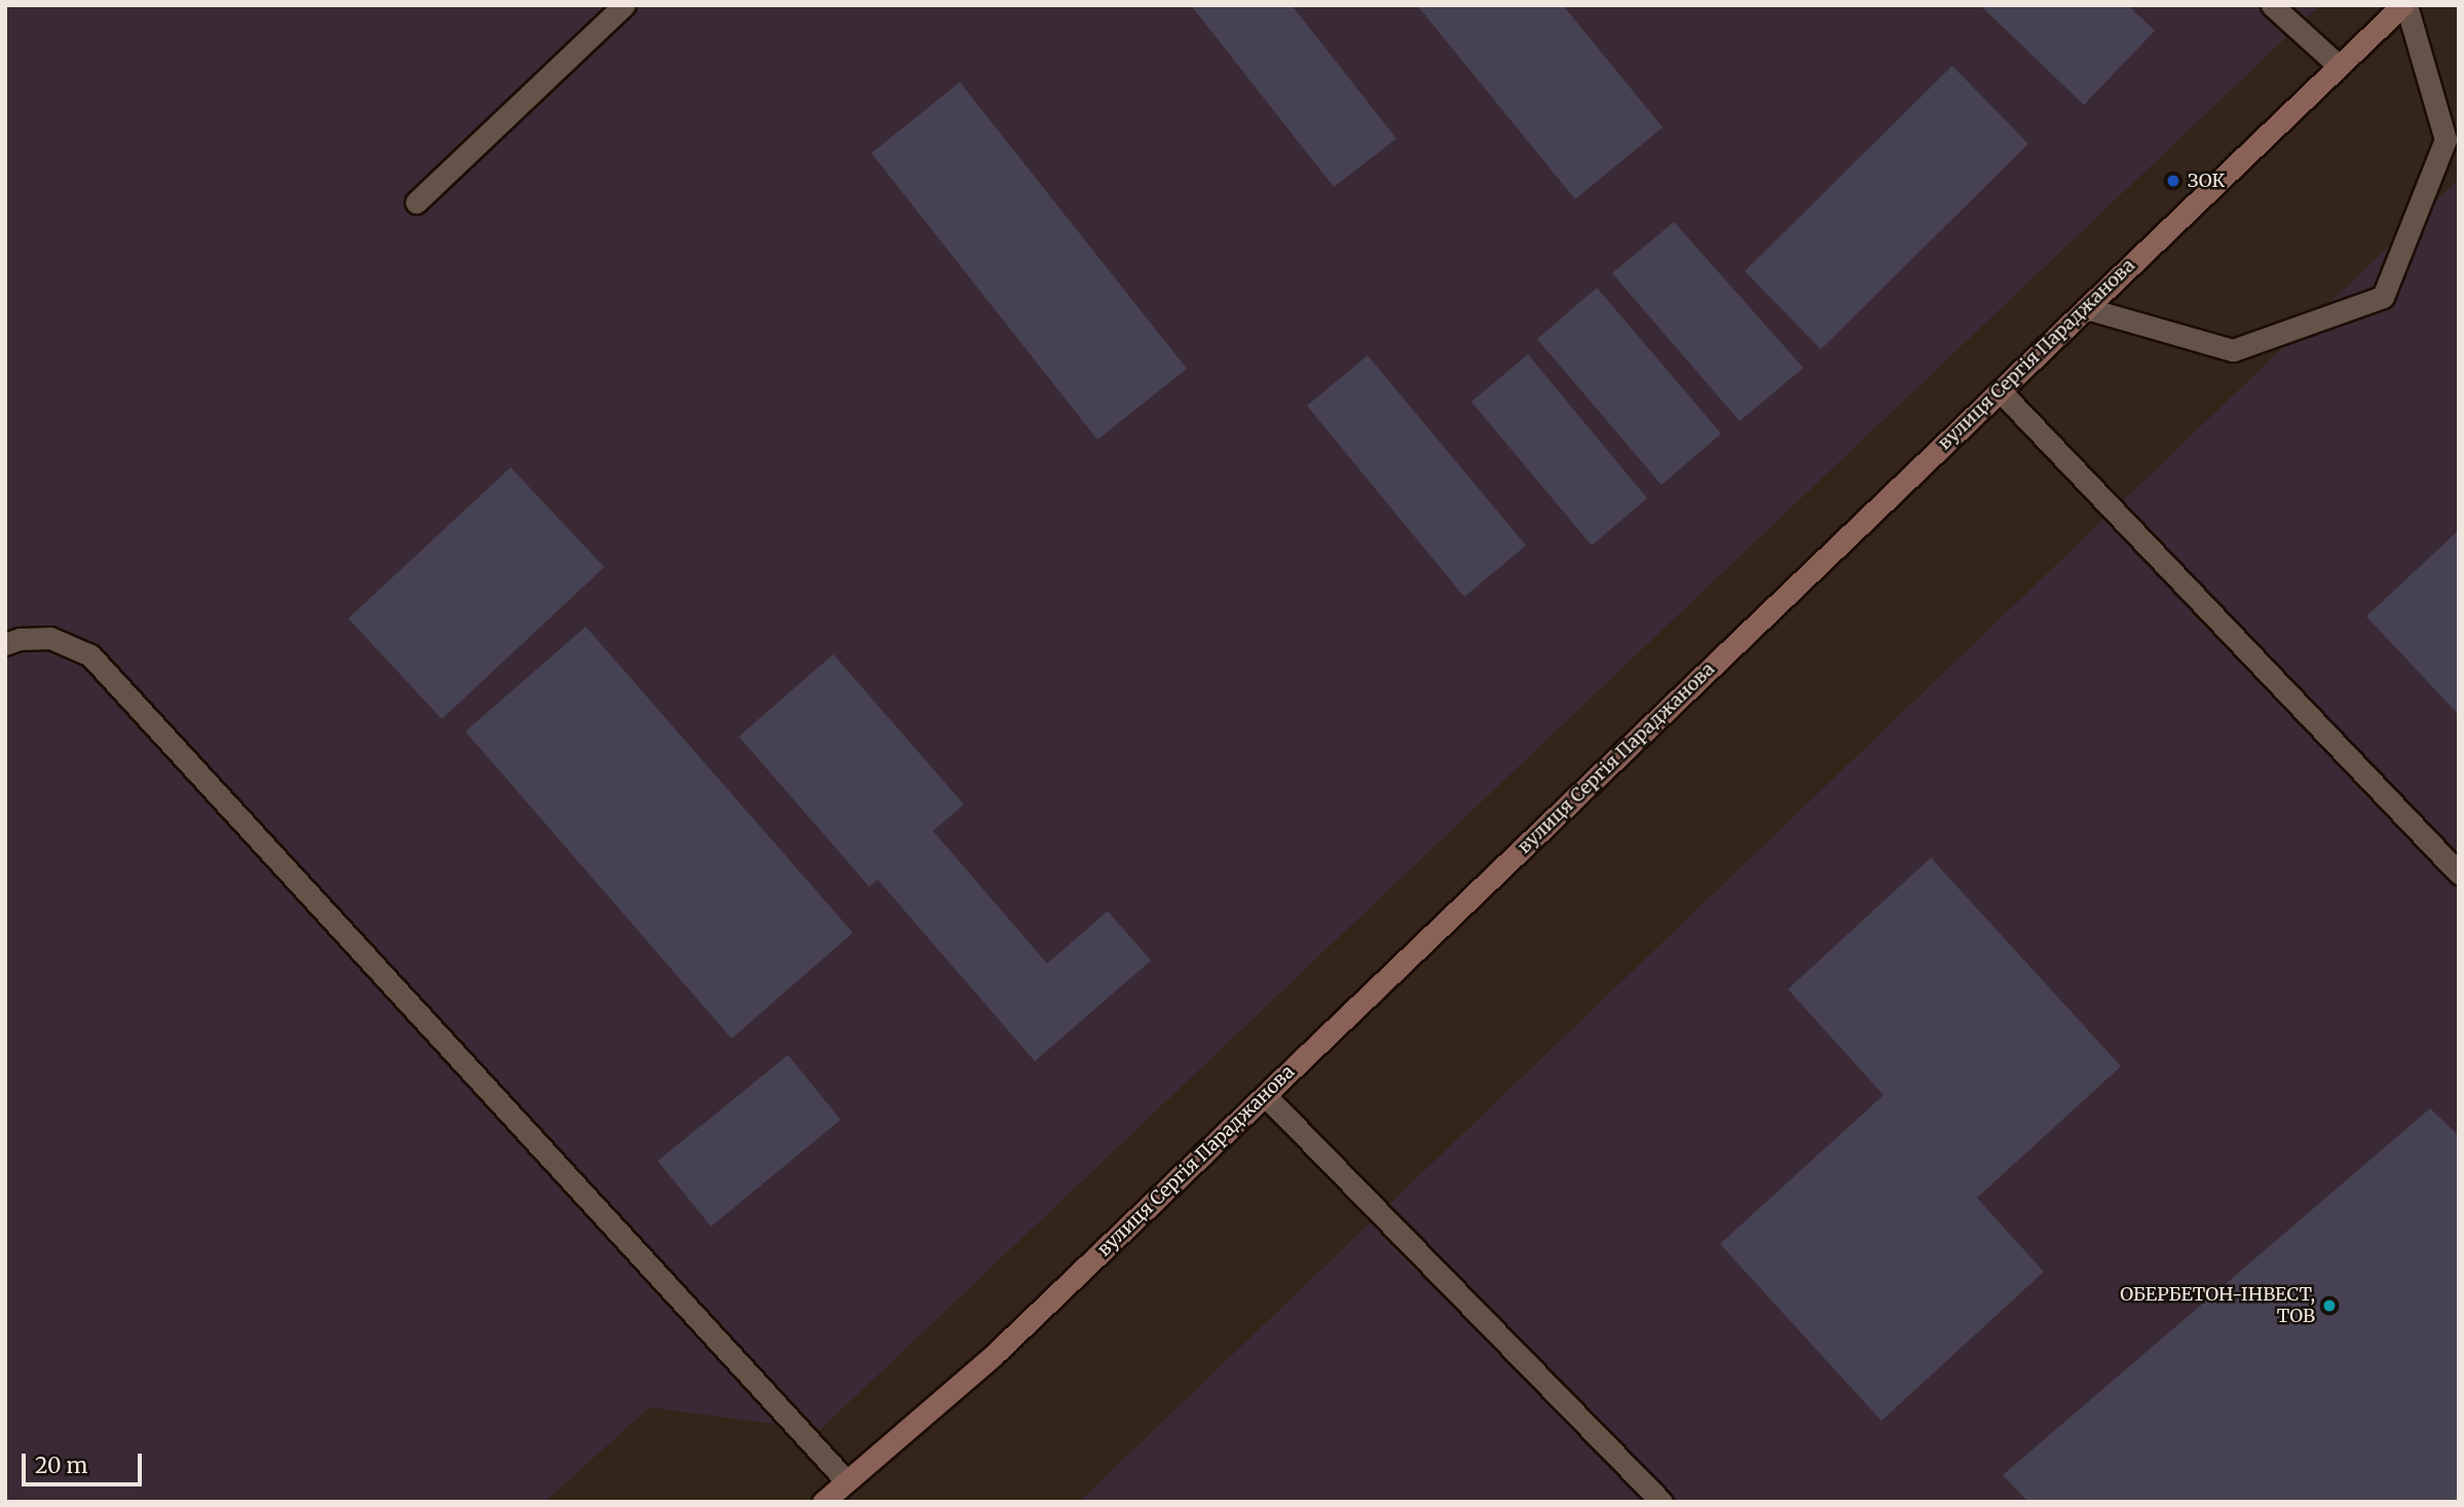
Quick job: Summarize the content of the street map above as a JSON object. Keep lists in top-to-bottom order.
{
  "streets": {
    "main road": ["вулиця Сергія Параджанова"]
  },
  "places": ["ЗОК", "ОБЕРБЕТОН-ІНВЕСТ, ТОВ"],
  "scale_bar": "20 m"
}
